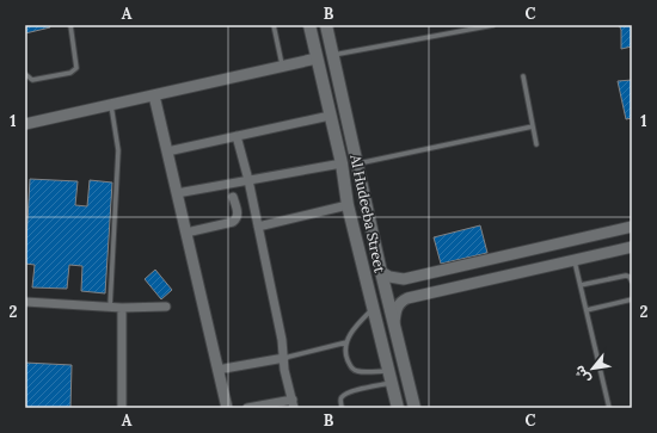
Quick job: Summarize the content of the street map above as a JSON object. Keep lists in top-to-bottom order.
{
  "streets": {
    "main road": ["Al Hudeeba Street"]
  },
  "north": "bottom left",
  "grid": {
    "columns": ["A", "B", "C"],
    "rows": ["1", "2"]
  }
}
